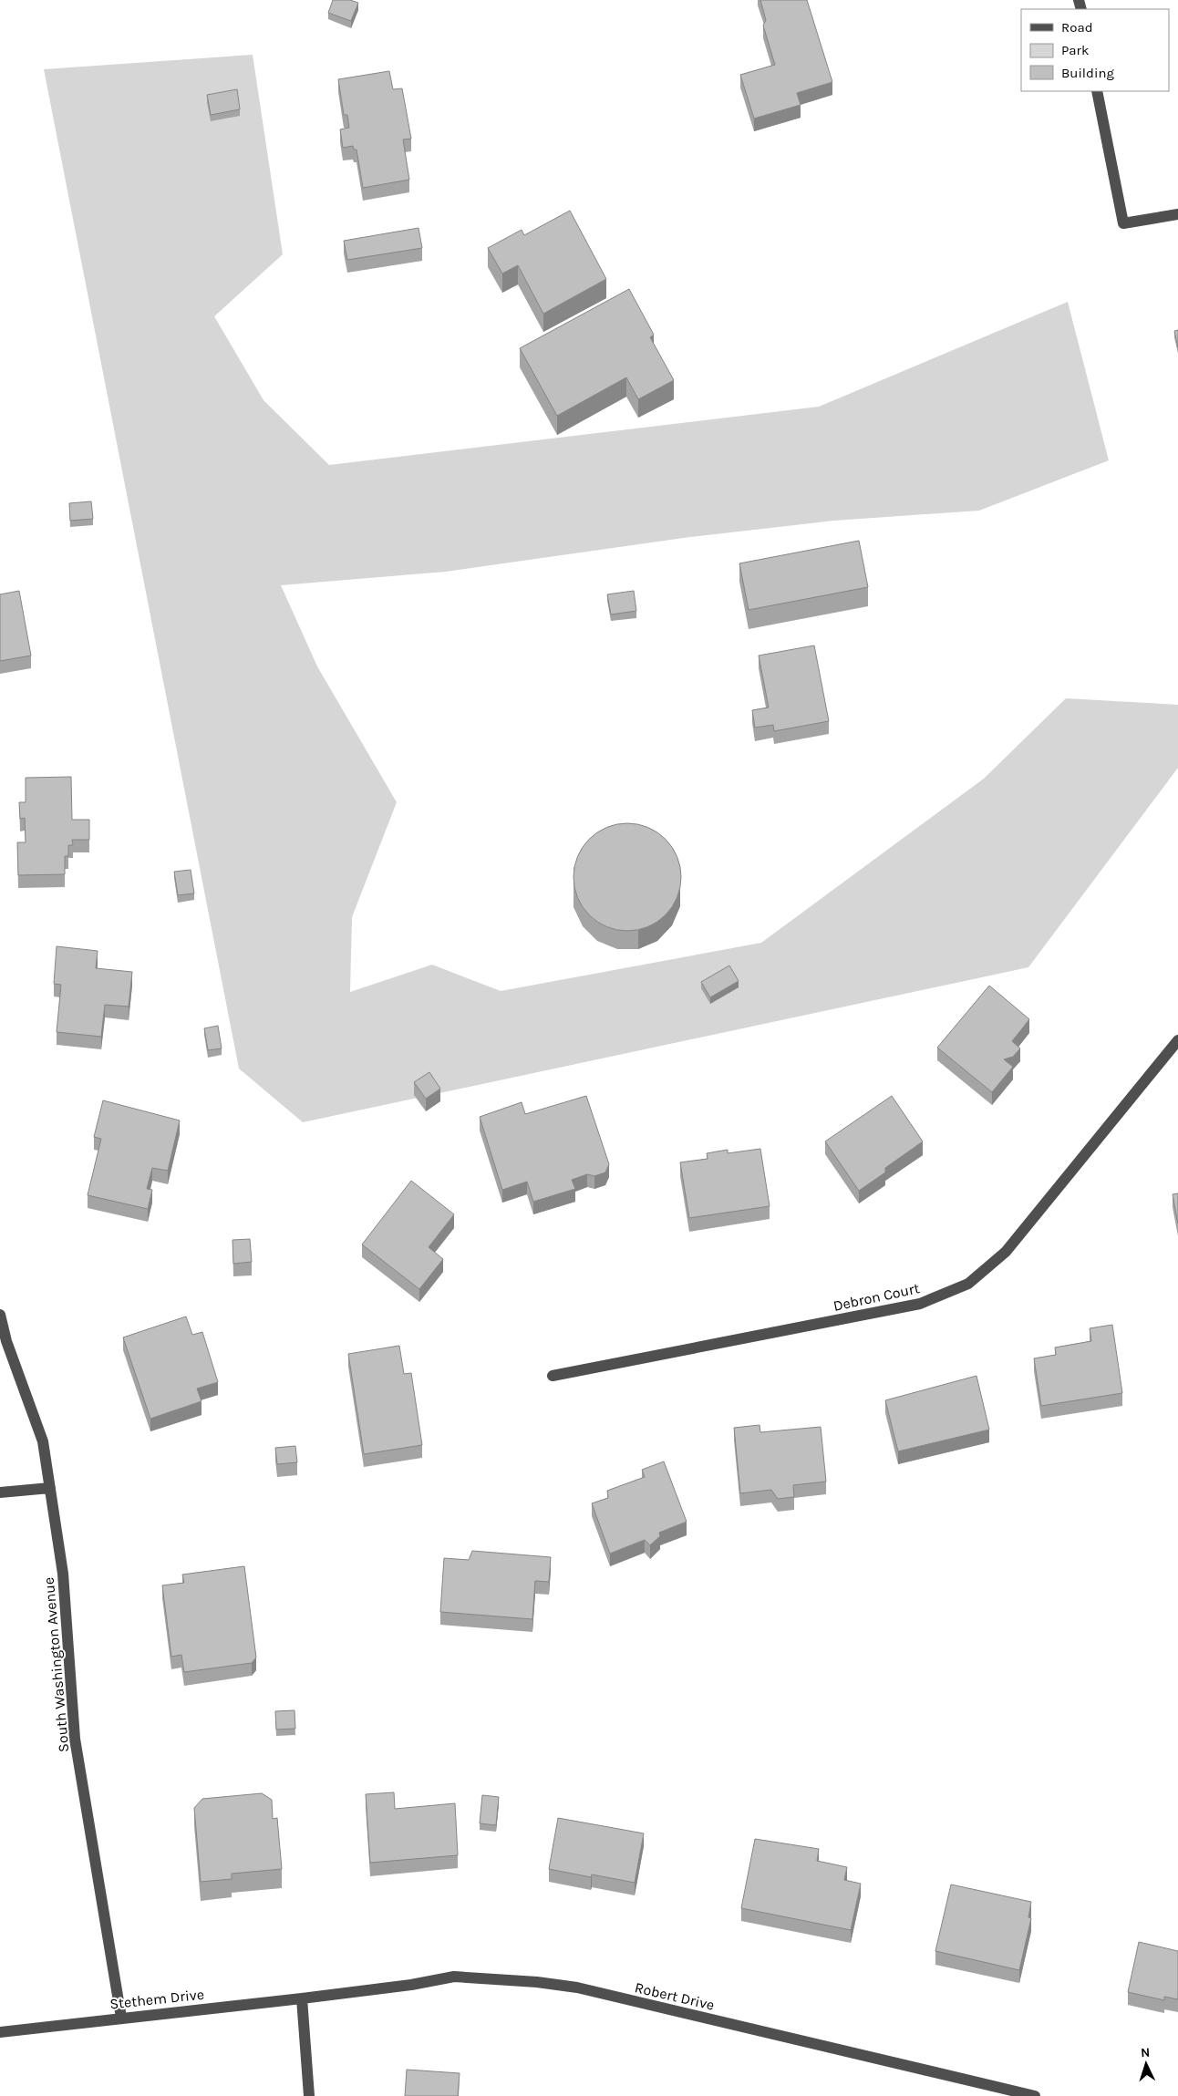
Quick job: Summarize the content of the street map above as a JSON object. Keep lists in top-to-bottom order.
{
  "streets": {
    "street": [
      "Debron Court",
      "South Washington Avenue",
      "Robert Drive",
      "Stethem Drive"
    ]
  },
  "crossings": [
    ["South Washington Avenue", "Stethem Drive"],
    ["Robert Drive", "Stethem Drive"]
  ],
  "legend": ["Road", "Park", "Building"],
  "north": "top"
}
